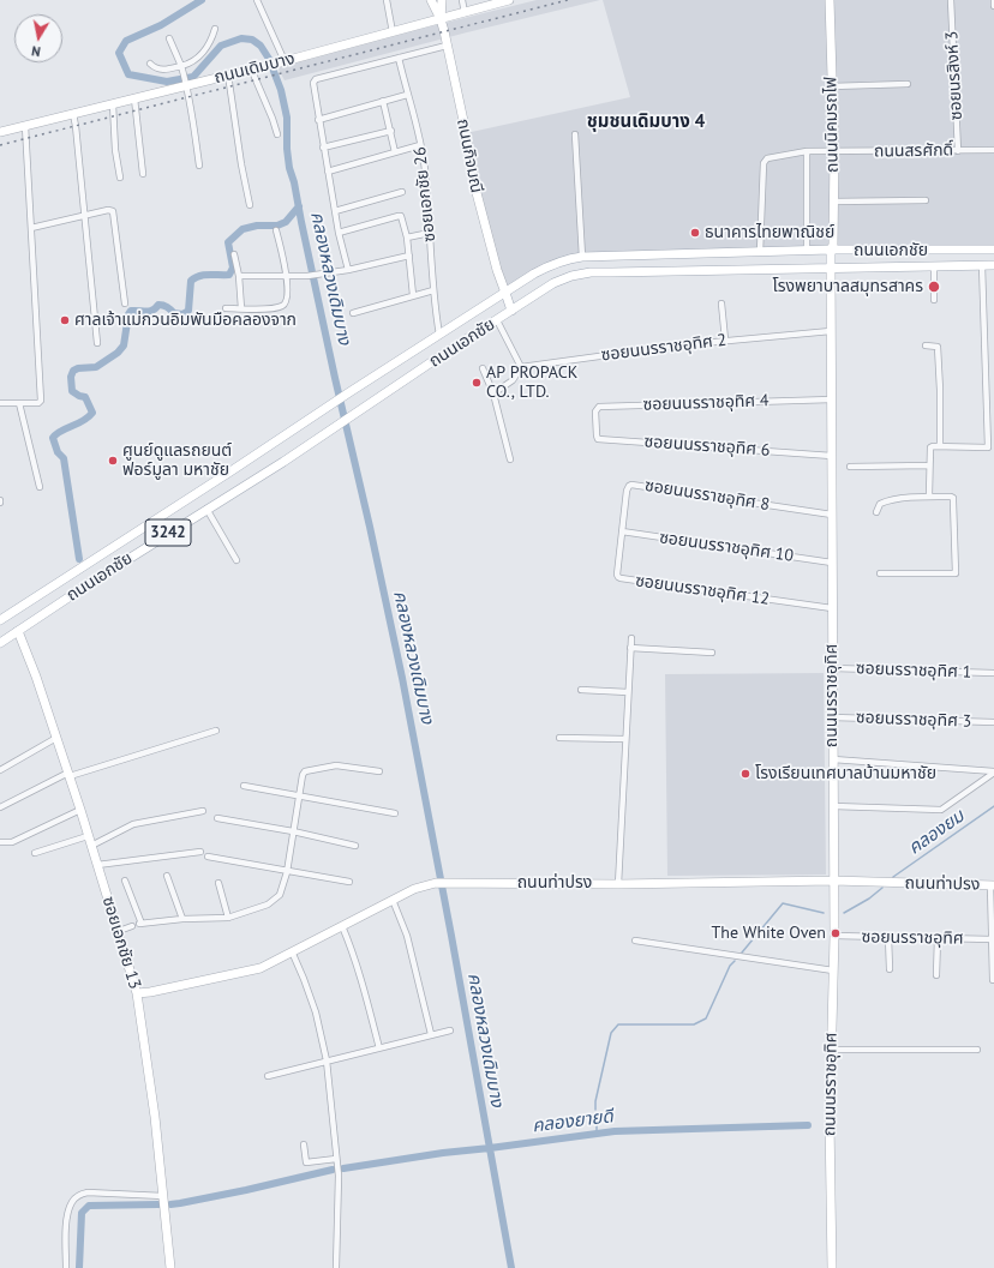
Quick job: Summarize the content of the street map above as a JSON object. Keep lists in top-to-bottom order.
{
  "streets": {
    "main road": [
      "ถนนเดิมบาง",
      "ถนนนิคมรถไฟ",
      "ถนนกิจมณี",
      "ถนนเอกชัย",
      "3242",
      "ถนนนรราชอุทิศ",
      "ถนนท่าปรง",
      "ซอยเอกชัย 13"
    ],
    "street": [
      "ซอยนรสิงห์ 3",
      "ถนนสรศักดิ์",
      "ซอยเอกชัย 26",
      "ซอยนนรราชอุทิศ 2",
      "ซอยนนรราชอุทิศ 4",
      "ซอยนนรราชอุทิศ 6",
      "ซอยนนรราชอุทิศ 8",
      "ซอยนนรราชอุทิศ 10",
      "ซอยนนรราชอุทิศ 12",
      "ซอยนรราชอุทิศ 1",
      "ซอยนรราชอุทิศ 3",
      "ซอยนรราชอุทิศ"
    ]
  },
  "crossings": [
    ["ถนนเดิมบาง", "ถนนกิจมณี"],
    ["ซอยนรสิงห์ 3", "ถนนสรศักดิ์"],
    ["ถนนนิคมรถไฟ", "ถนนสรศักดิ์"],
    ["ถนนนิคมรถไฟ", "ถนนเอกชัย"],
    ["ถนนนิคมรถไฟ", "ถนนนรราชอุทิศ"],
    ["ถนนสรศักดิ์", "ถนนเอกชัย"],
    ["ถนนกิจมณี", "ถนนเอกชัย"],
    ["ซอยเอกชัย 26", "ถนนเอกชัย"],
    ["ถนนเอกชัย", "ถนนนรราชอุทิศ"],
    ["ถนนเอกชัย", "ซอยเอกชัย 13"],
    ["ซอยนนรราชอุทิศ 2", "ถนนนรราชอุทิศ"],
    ["ซอยนนรราชอุทิศ 4", "ซอยนนรราชอุทิศ 6"],
    ["ซอยนนรราชอุทิศ 4", "ถนนนรราชอุทิศ"],
    ["ซอยนนรราชอุทิศ 6", "ถนนนรราชอุทิศ"],
    ["ซอยนนรราชอุทิศ 8", "ซอยนนรราชอุทิศ 10"],
    ["ซอยนนรราชอุทิศ 8", "ซอยนนรราชอุทิศ 12"],
    ["ซอยนนรราชอุทิศ 8", "ถนนนรราชอุทิศ"],
    ["ซอยนนรราชอุทิศ 10", "ซอยนนรราชอุทิศ 12"],
    ["ซอยนนรราชอุทิศ 10", "ถนนนรราชอุทิศ"],
    ["ซอยนนรราชอุทิศ 12", "ถนนนรราชอุทิศ"],
    ["ซอยนรราชอุทิศ 1", "ถนนนรราชอุทิศ"],
    ["ถนนนรราชอุทิศ", "ซอยนรราชอุทิศ 3"],
    ["ถนนนรราชอุทิศ", "ถนนท่าปรง"],
    ["ถนนนรราชอุทิศ", "ซอยนรราชอุทิศ"],
    ["ถนนท่าปรง", "ซอยเอกชัย 13"]
  ],
  "districts": ["ชุมชนเดิมบาง 4"],
  "water": ["คลองหลวงเดิมบาง", "คลองยม", "คลองยายดี"],
  "places": [
    "ธนาคารไทยพาณิชย์",
    "โรงพยาบาลสมุทรสาคร",
    "ศาลเจ้าแม่กวนอิมพันมือคลองจาก",
    "AP PROPACK CO., LTD.",
    "ศูนย์ดูแลรถยนต์ ฟอร์มูลา มหาชัย",
    "โรงเรียนเทศบาลบ้านมหาชัย",
    "The White Oven"
  ],
  "north": "bottom"
}
